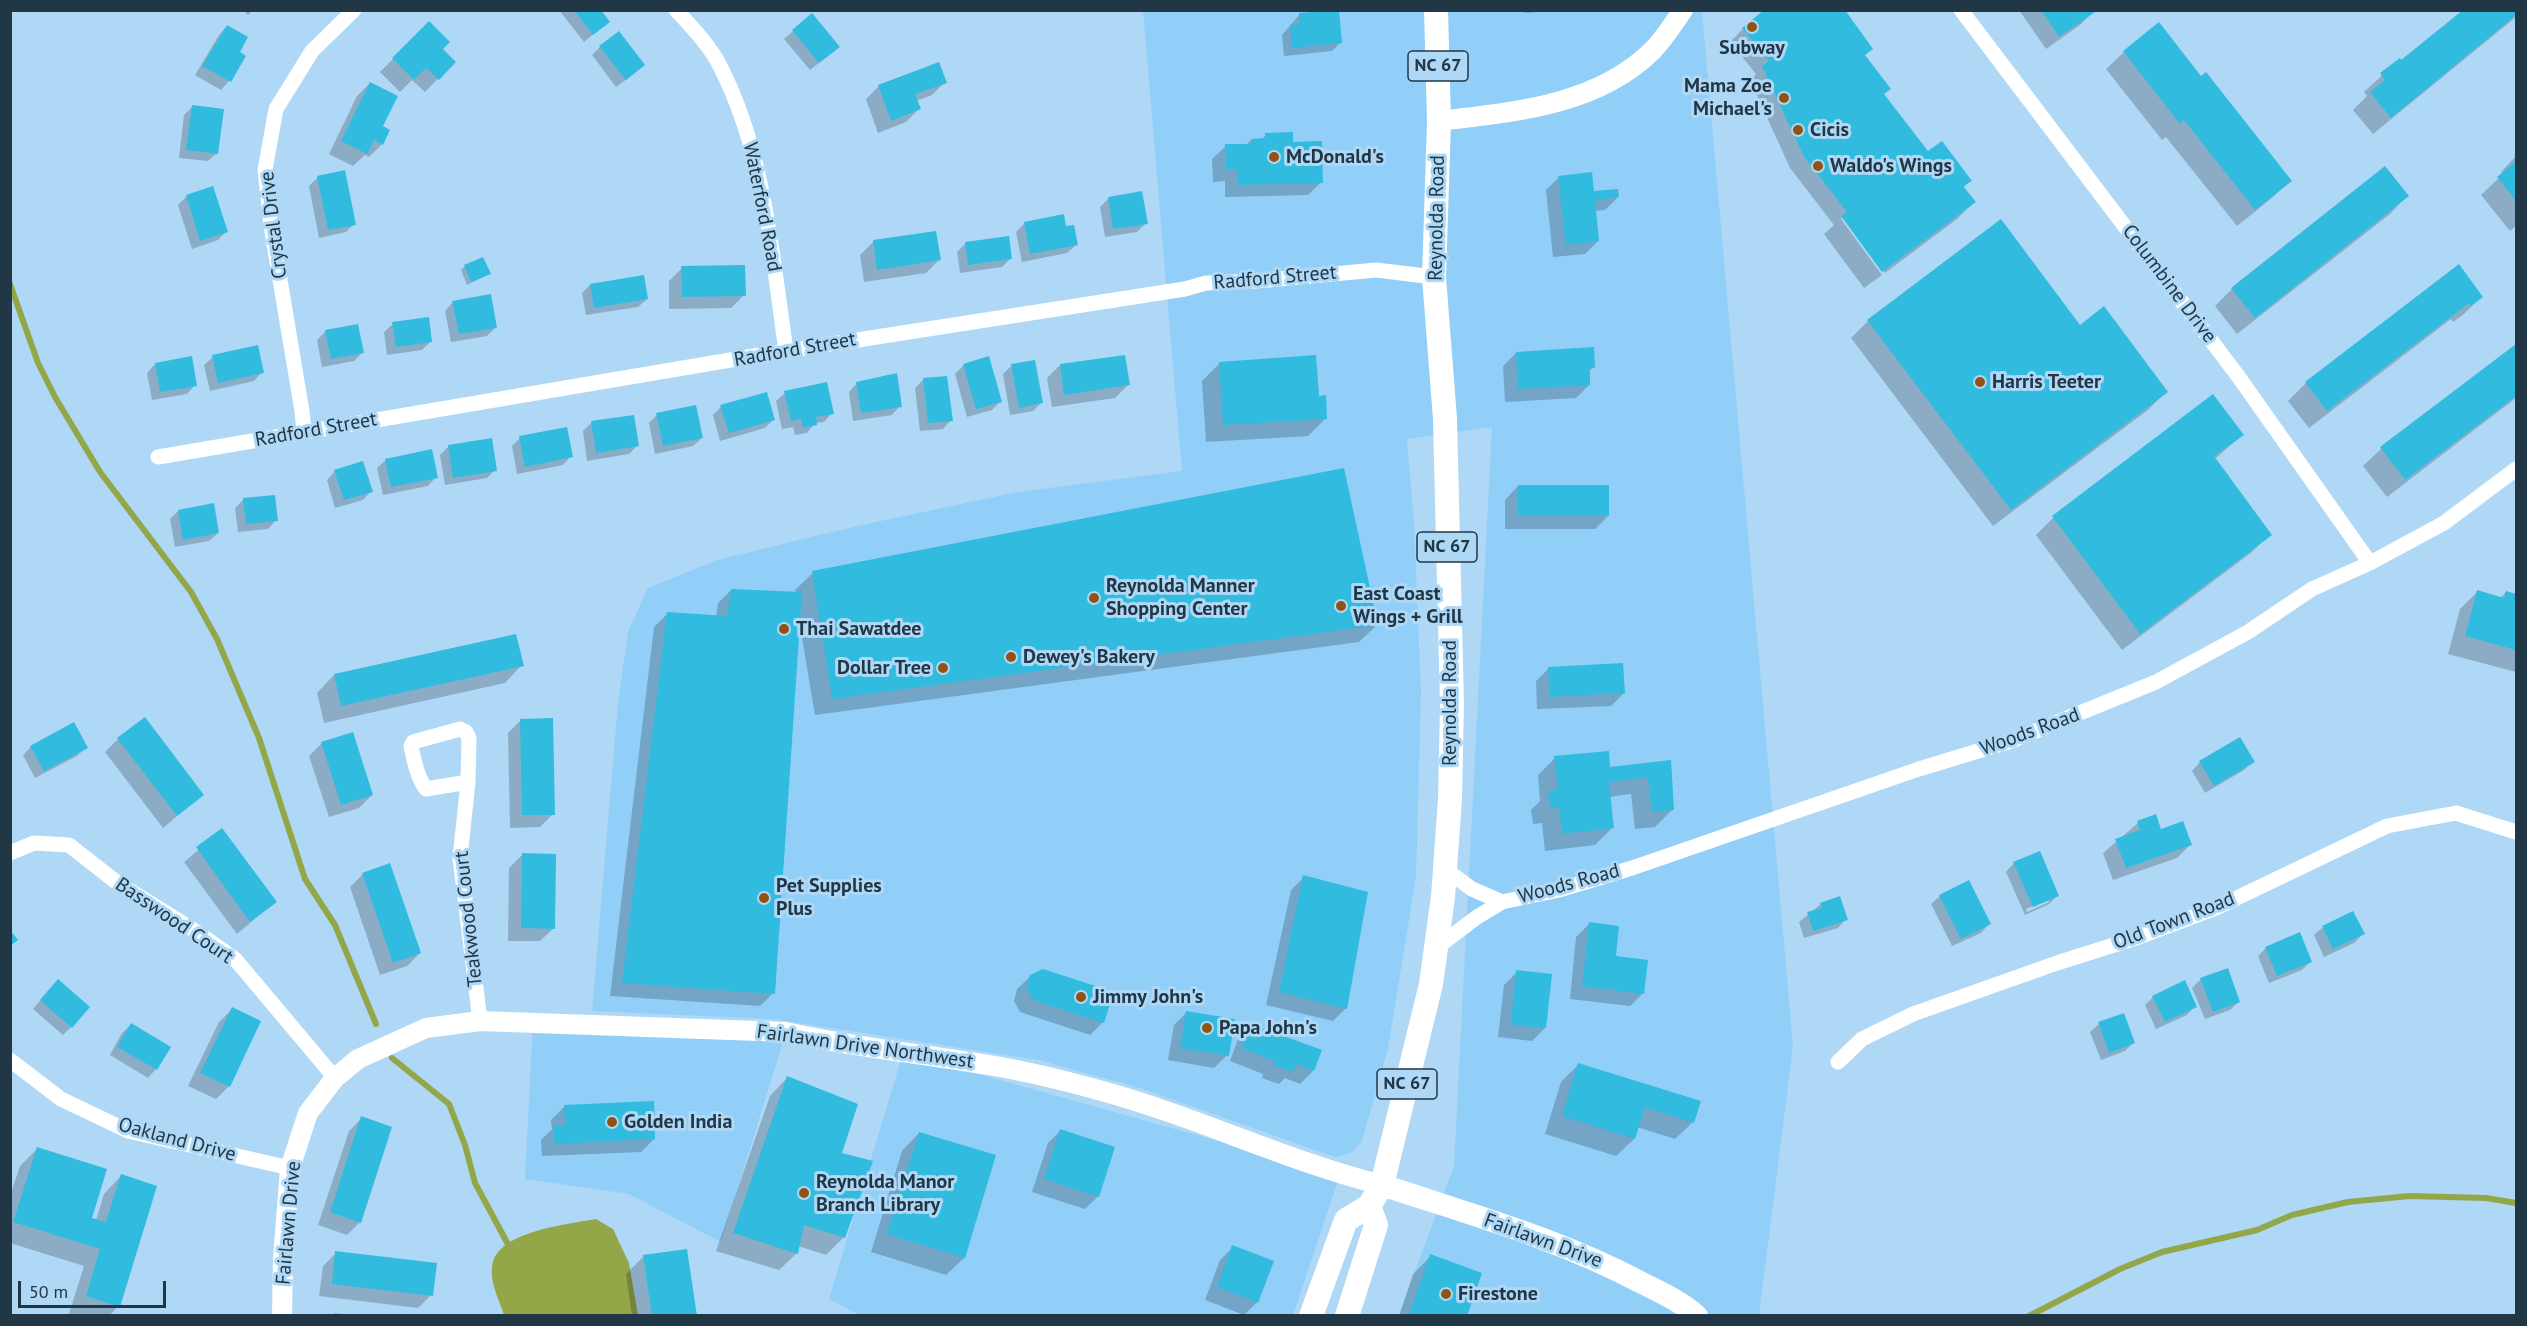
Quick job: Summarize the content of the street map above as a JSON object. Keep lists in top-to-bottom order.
{
  "streets": {
    "main road": ["NC 67", "Reynolda Road", "Fairlawn Drive"],
    "street": [
      "Waterford Road",
      "Crystal Drive",
      "Radford Street",
      "Columbine Drive",
      "Woods Road",
      "Teakwood Court",
      "Basswood Court",
      "Old Town Road",
      "Fairlawn Drive Northwest",
      "Oakland Drive"
    ]
  },
  "crossings": [
    ["Waterford Road", "Radford Street"],
    ["Reynolda Road", "Radford Street"],
    ["Reynolda Road", "Woods Road"],
    ["Reynolda Road", "Fairlawn Drive Northwest"],
    ["Reynolda Road", "Fairlawn Drive"],
    ["Crystal Drive", "Radford Street"],
    ["Columbine Drive", "Woods Road"],
    ["Teakwood Court", "Fairlawn Drive Northwest"],
    ["Basswood Court", "Fairlawn Drive Northwest"],
    ["Basswood Court", "Fairlawn Drive"],
    ["Fairlawn Drive Northwest", "Fairlawn Drive"],
    ["Oakland Drive", "Fairlawn Drive"]
  ],
  "places": [
    "Subway",
    "Mama Zoe Michael's",
    "Cicis",
    "McDonald's",
    "Waldo's Wings",
    "Harris Teeter",
    "Reynolda Manner Shopping Center",
    "East Coast Wings + Grill",
    "Thai Sawatdee",
    "Dewey's Bakery",
    "Dollar Tree",
    "Pet Supplies Plus",
    "Jimmy John's",
    "Papa John's",
    "Golden India",
    "Reynolda Manor Branch Library",
    "Firestone"
  ],
  "scale_bar": "50 m"
}
